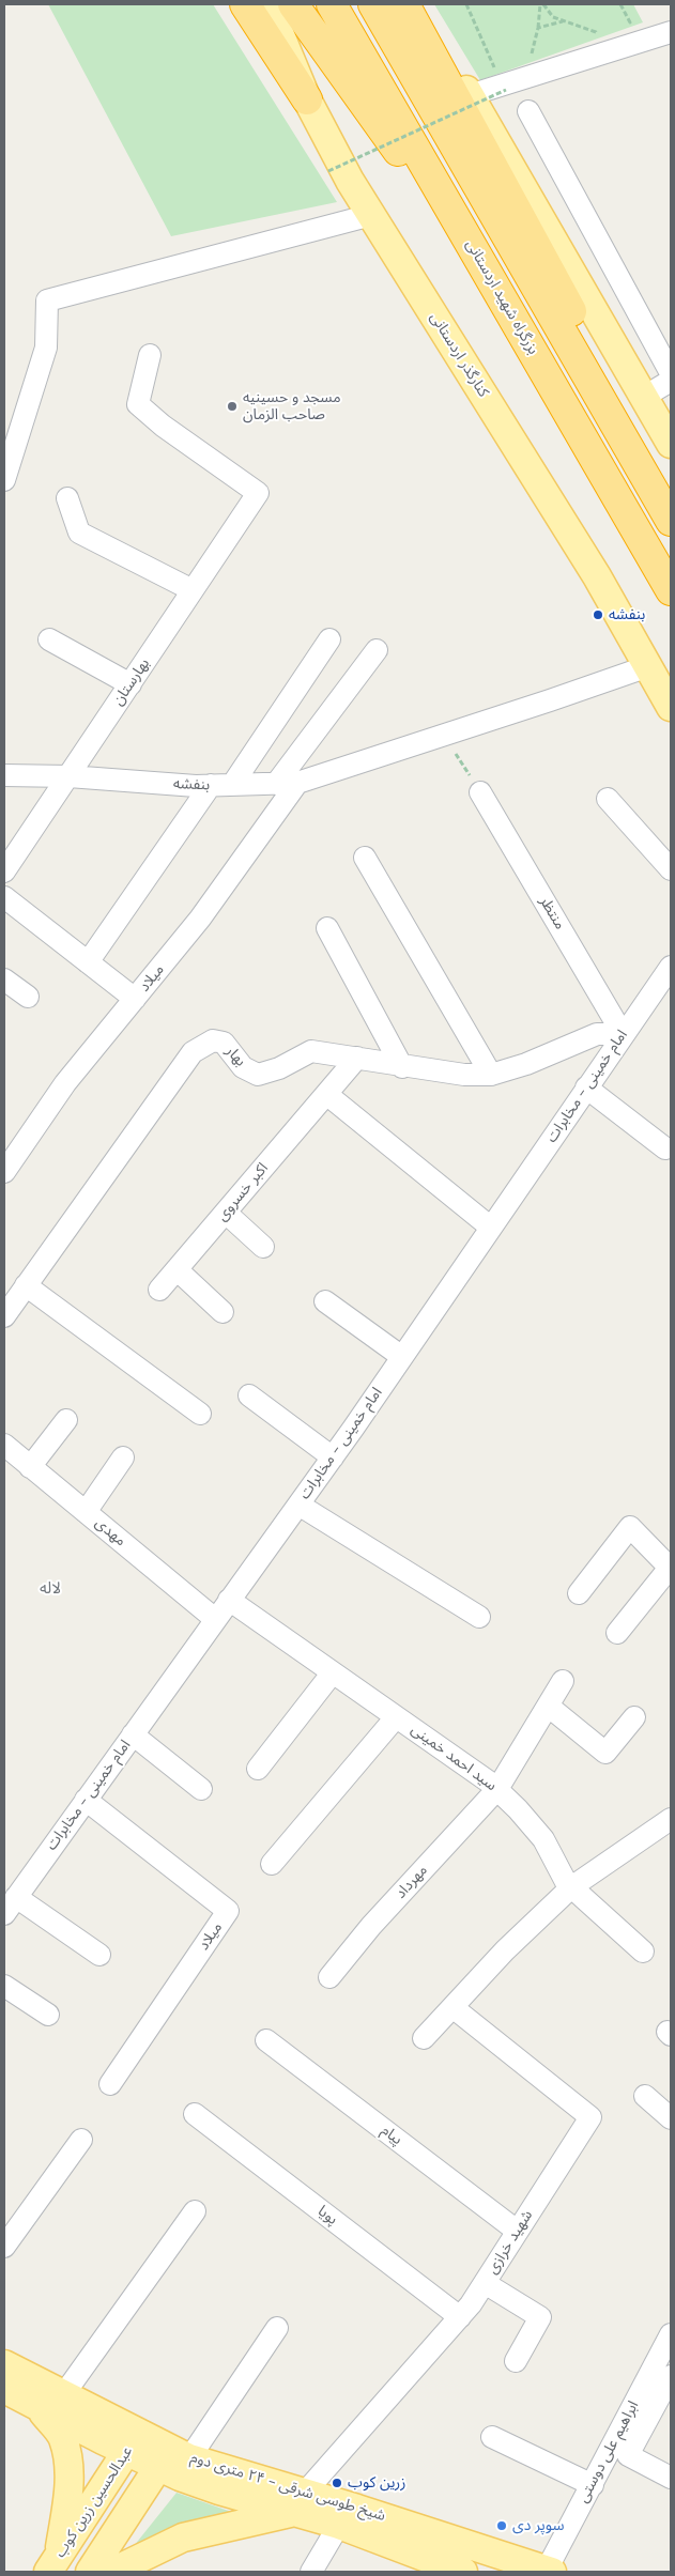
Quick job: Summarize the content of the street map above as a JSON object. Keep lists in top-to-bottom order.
{
  "streets": {
    "highway": ["بزرگراه شهید اردستانی", "کنارگذر اردستانی"],
    "main road": ["شیخ طوسی شرقی - ۲۴ متری دوم", "عبدالحسین زرین کوب"],
    "street": [
      "بهارستان",
      "بنفشه",
      "منتظر",
      "میلاد",
      "بهار",
      "امام خمینی - مخابرات",
      "اکبر خسروی",
      "مهدی",
      "سید احمد خمینی",
      "مهرداد",
      "پیام",
      "پویا",
      "شهید خرازی",
      "ابراهیم علی دوستی"
    ]
  },
  "crossings": [
    ["کنارگذر اردستانی", "بنفشه"],
    ["بهارستان", "بنفشه"],
    ["بنفشه", "میلاد"],
    ["منتظر", "بهار"],
    ["منتظر", "امام خمینی - مخابرات"],
    ["میلاد", "امام خمینی - مخابرات"],
    ["بهار", "امام خمینی - مخابرات"],
    ["بهار", "اکبر خسروی"],
    ["امام خمینی - مخابرات", "مهدی"],
    ["امام خمینی - مخابرات", "سید احمد خمینی"],
    ["سید احمد خمینی", "مهرداد"],
    ["پیام", "شهید خرازی"],
    ["پویا", "شهید خرازی"],
    ["شهید خرازی", "شیخ طوسی شرقی - ۲۴ متری دوم"],
    ["ابراهیم علی دوستی", "شیخ طوسی شرقی - ۲۴ متری دوم"],
    ["شیخ طوسی شرقی - ۲۴ متری دوم", "عبدالحسین زرین کوب"]
  ],
  "districts": ["لاله"],
  "places": [
    "مسجد و حسینیه صاحب الزمان",
    "بنفشه",
    "زرین کوب",
    "سوپر دی"
  ]
}
